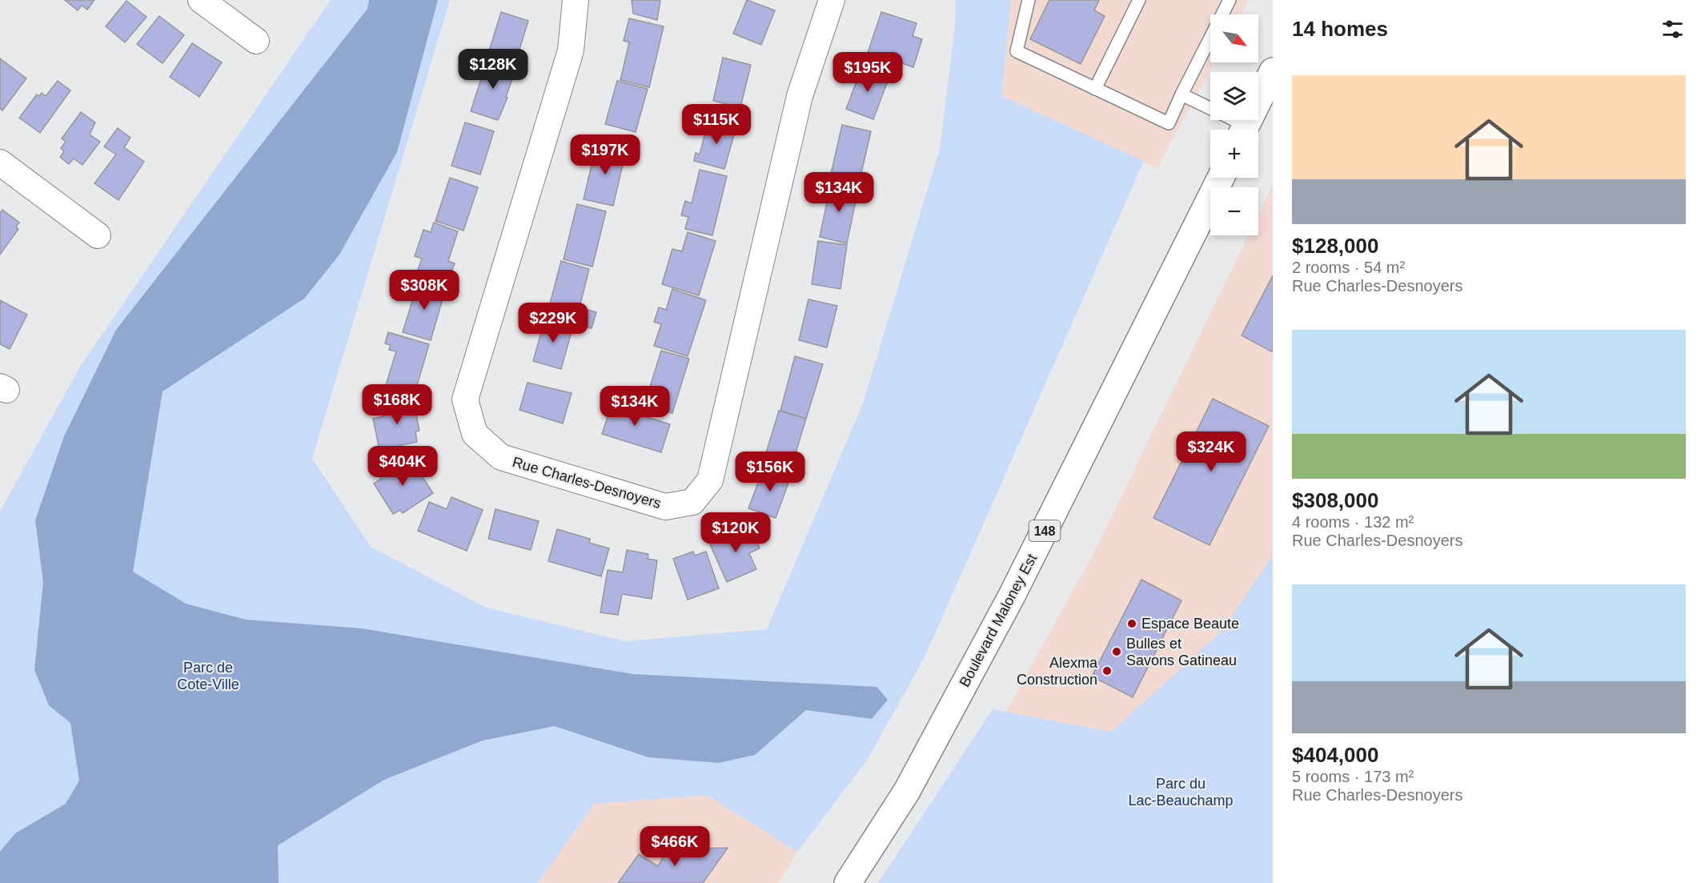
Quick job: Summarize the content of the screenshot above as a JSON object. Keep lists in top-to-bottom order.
{
  "streets": {
    "main road": ["148", "Boulevard Maloney Est"],
    "street": ["Rue Charles-Desnoyers"]
  },
  "parks": ["Parc de Cote-Ville", "Parc du Lac-Beauchamp"],
  "places": ["Espace Beaute", "Bulles et Savons Gatineau", "Alexma Construction"],
  "north": "bottom right",
  "page": {
    "heading": "14 homes",
    "map_buttons": ["+", "−"],
    "price": [
      "$128K",
      "$195K",
      "$115K",
      "$197K",
      "$134K",
      "$308K",
      "$229K",
      "$168K",
      "$134K",
      "$324K",
      "$404K",
      "$156K",
      "$120K",
      "$466K"
    ],
    "list": [
      {
        "name": "$128,000",
        "note": "2 rooms · 54 m² · Rue Charles-Desnoyers"
      },
      {
        "name": "$308,000",
        "note": "4 rooms · 132 m² · Rue Charles-Desnoyers"
      },
      {
        "name": "$404,000",
        "note": "5 rooms · 173 m² · Rue Charles-Desnoyers"
      }
    ]
  }
}
